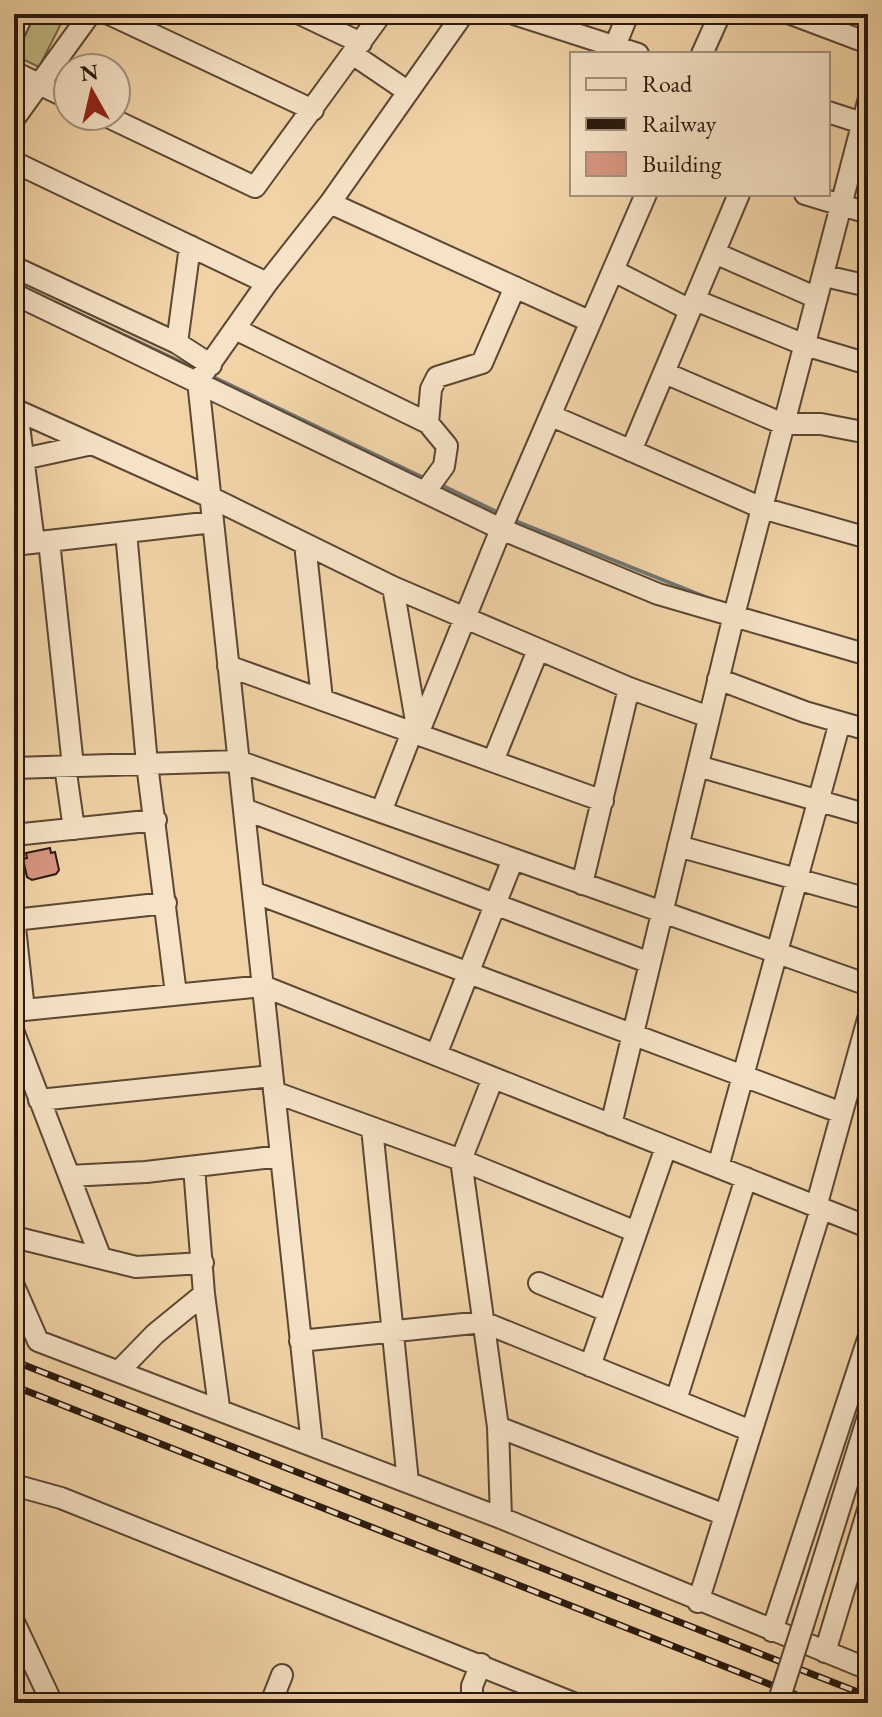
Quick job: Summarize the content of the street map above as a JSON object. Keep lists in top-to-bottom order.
{
  "legend": ["Road", "Railway", "Building"],
  "north": "top"
}
